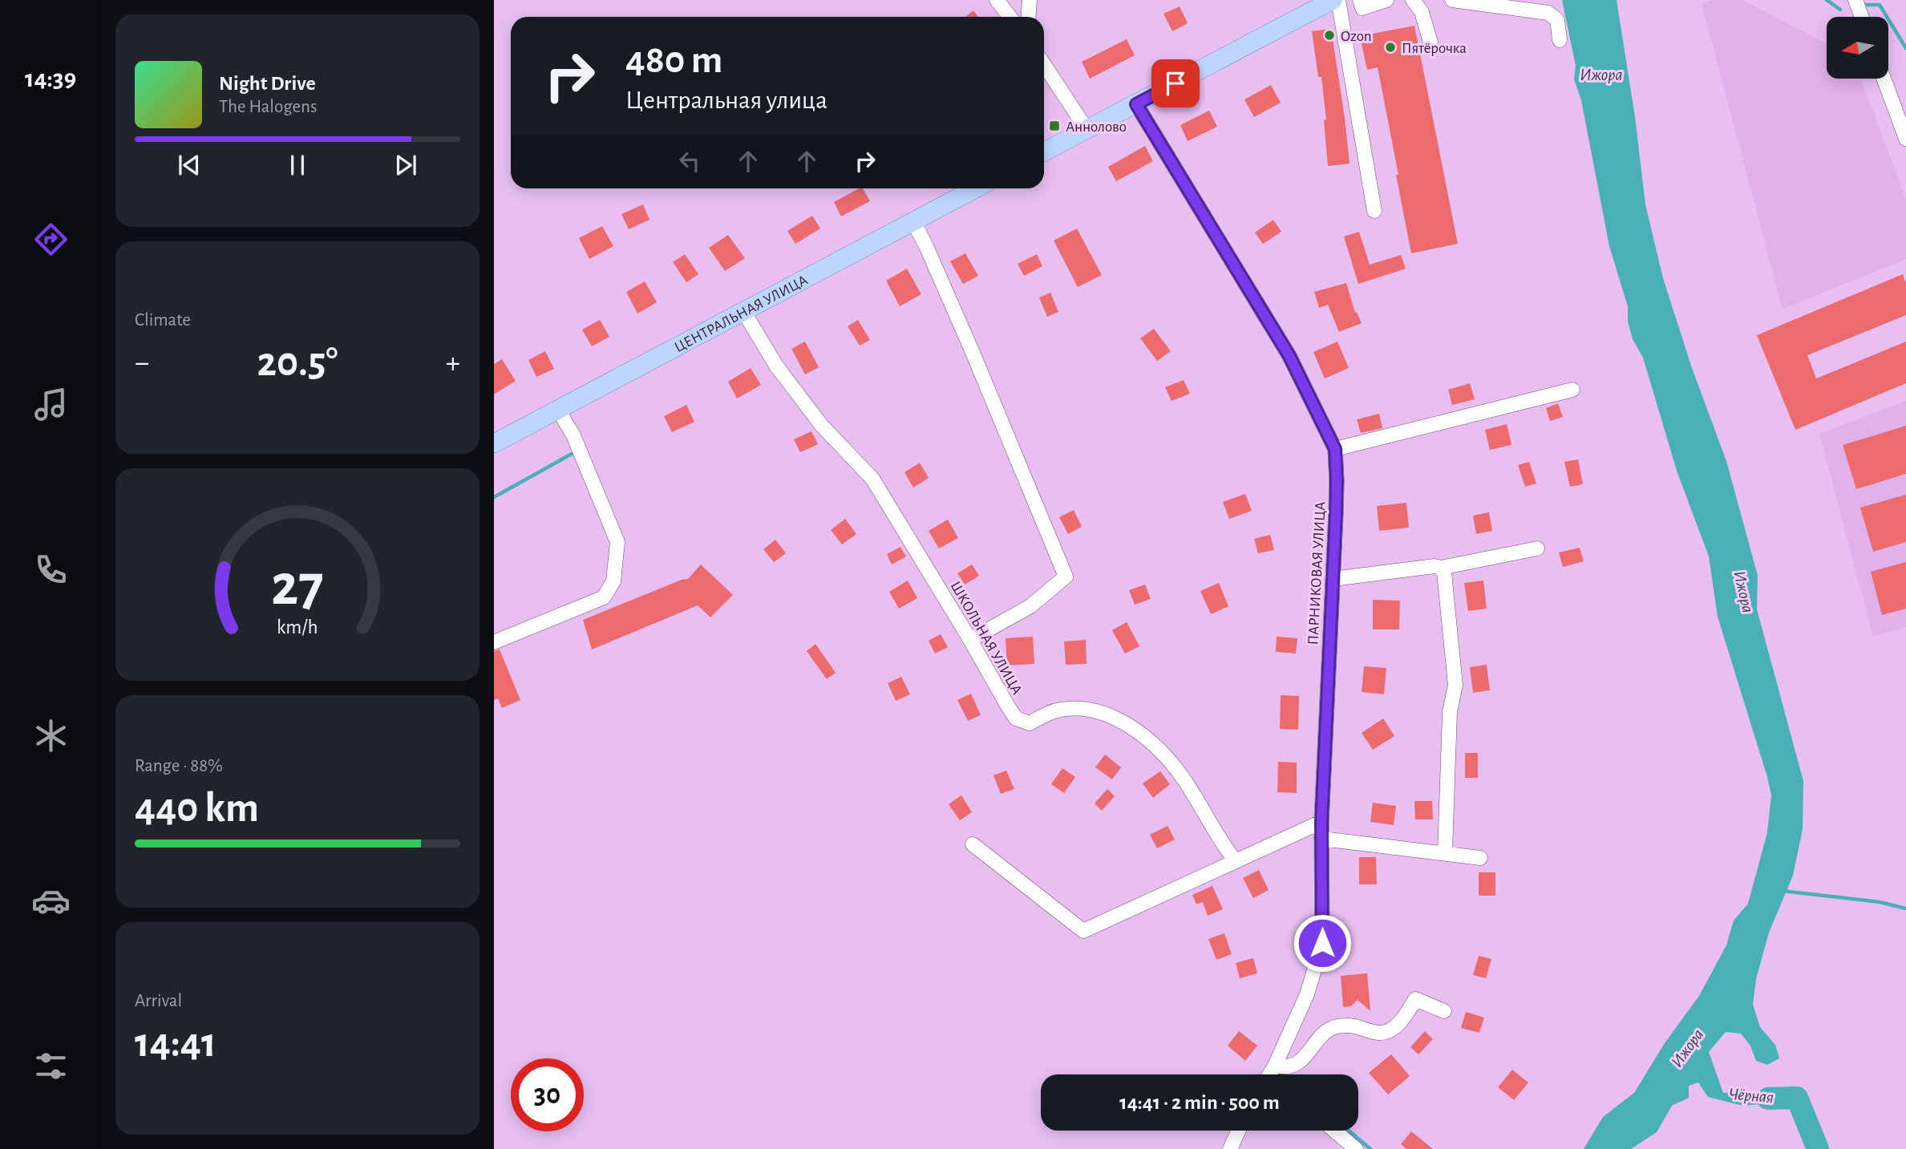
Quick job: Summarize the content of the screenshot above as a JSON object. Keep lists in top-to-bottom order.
{
  "streets": {
    "main road": ["ЦЕНТРАЛЬНАЯ УЛИЦА"],
    "street": ["ПАРНИКОВАЯ УЛИЦА", "ШКОЛЬНАЯ УЛИЦА"]
  },
  "crossings": [
    ["ЦЕНТРАЛЬНАЯ УЛИЦА", "ШКОЛЬНАЯ УЛИЦА"]
  ],
  "water": ["Ижора", "Чёрная"],
  "places": {
    "other": ["Ozon", "Пятёрочка"],
    "transit": ["Аннолово"]
  },
  "north": "left",
  "page": {
    "tabs": "14:39",
    "turn": ["480 m", "Центральная улица"],
    "song": ["Night Drive", "The Halogens"],
    "tile": [
      "Climate",
      ["Range · 88%", "440 km"],
      ["Arrival", "14:41"]
    ],
    "heat": ["−", "20.5°", "+"],
    "limit": "30",
    "trip": "14:41 · 2 min · 500 m",
    "gauge": ["27", "km/h"]
  }
}
